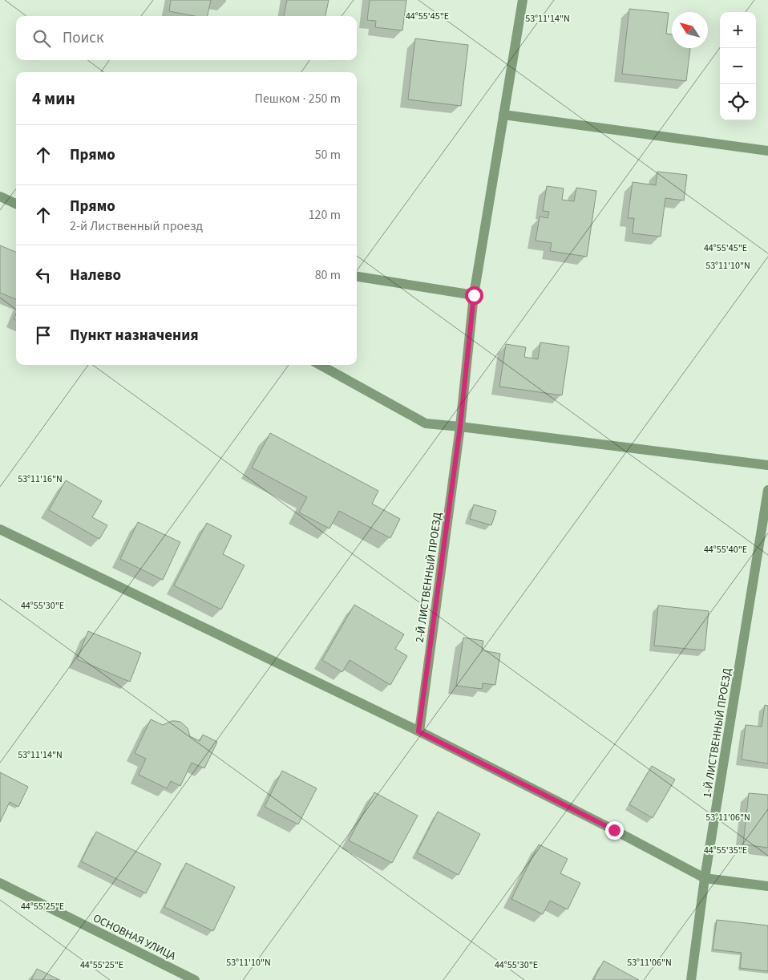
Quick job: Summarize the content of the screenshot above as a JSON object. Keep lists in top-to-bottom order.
{
  "streets": {
    "street": ["2-Й ЛИСТВЕННЫЙ ПРОЕЗД", "1-Й ЛИСТВЕННЫЙ ПРОЕЗД", "ОСНОВНАЯ УЛИЦА"]
  },
  "north": "top left",
  "page": {
    "map_buttons": ["+", "−"],
    "search": "Поиск",
    "heading": ["4 мин", "Пешком · 250 m"],
    "list": [
      ["Прямо", "50 m"],
      ["Прямо", "2-й Лиственный проезд", "120 m"],
      ["Налево", "80 m"],
      "Пункт назначения"
    ]
  },
  "coordinates": [
    "44°55'45\"E",
    "53°11'14\"N",
    "53°11'10\"N",
    "53°11'16\"N",
    "44°55'40\"E",
    "44°55'30\"E",
    "53°11'06\"N",
    "44°55'35\"E",
    "44°55'25\"E"
  ]
}
